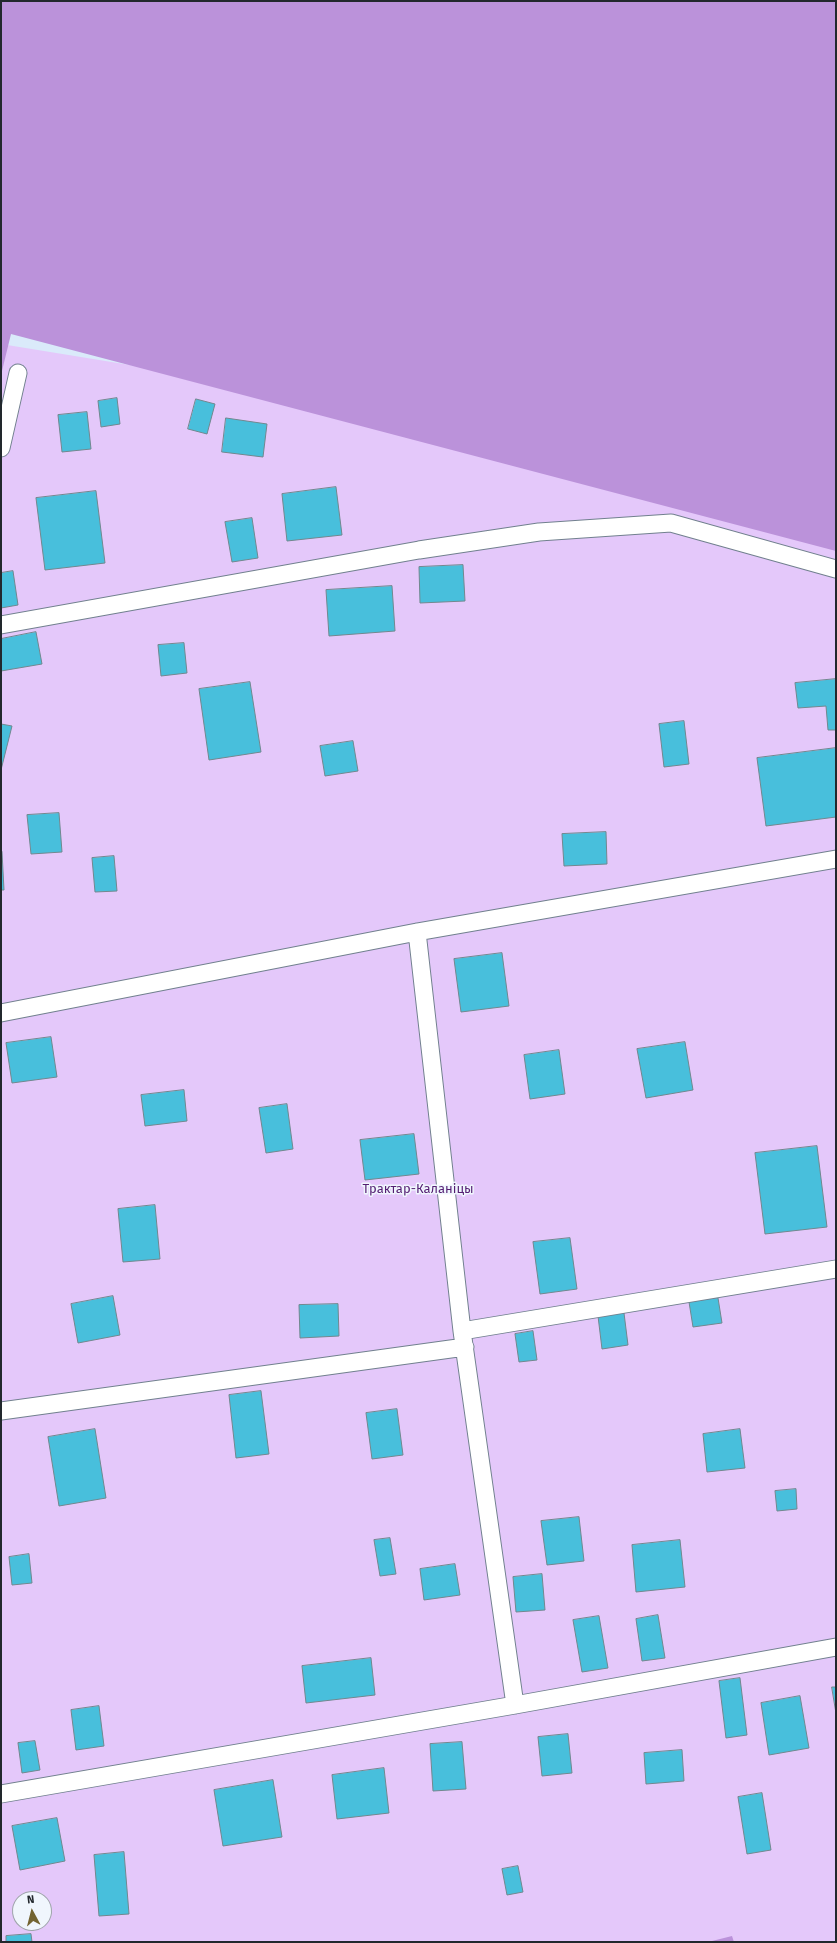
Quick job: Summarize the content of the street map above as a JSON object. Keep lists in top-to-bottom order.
{
  "parks": ["Трактар-Каланіцы"],
  "north": "top"
}
